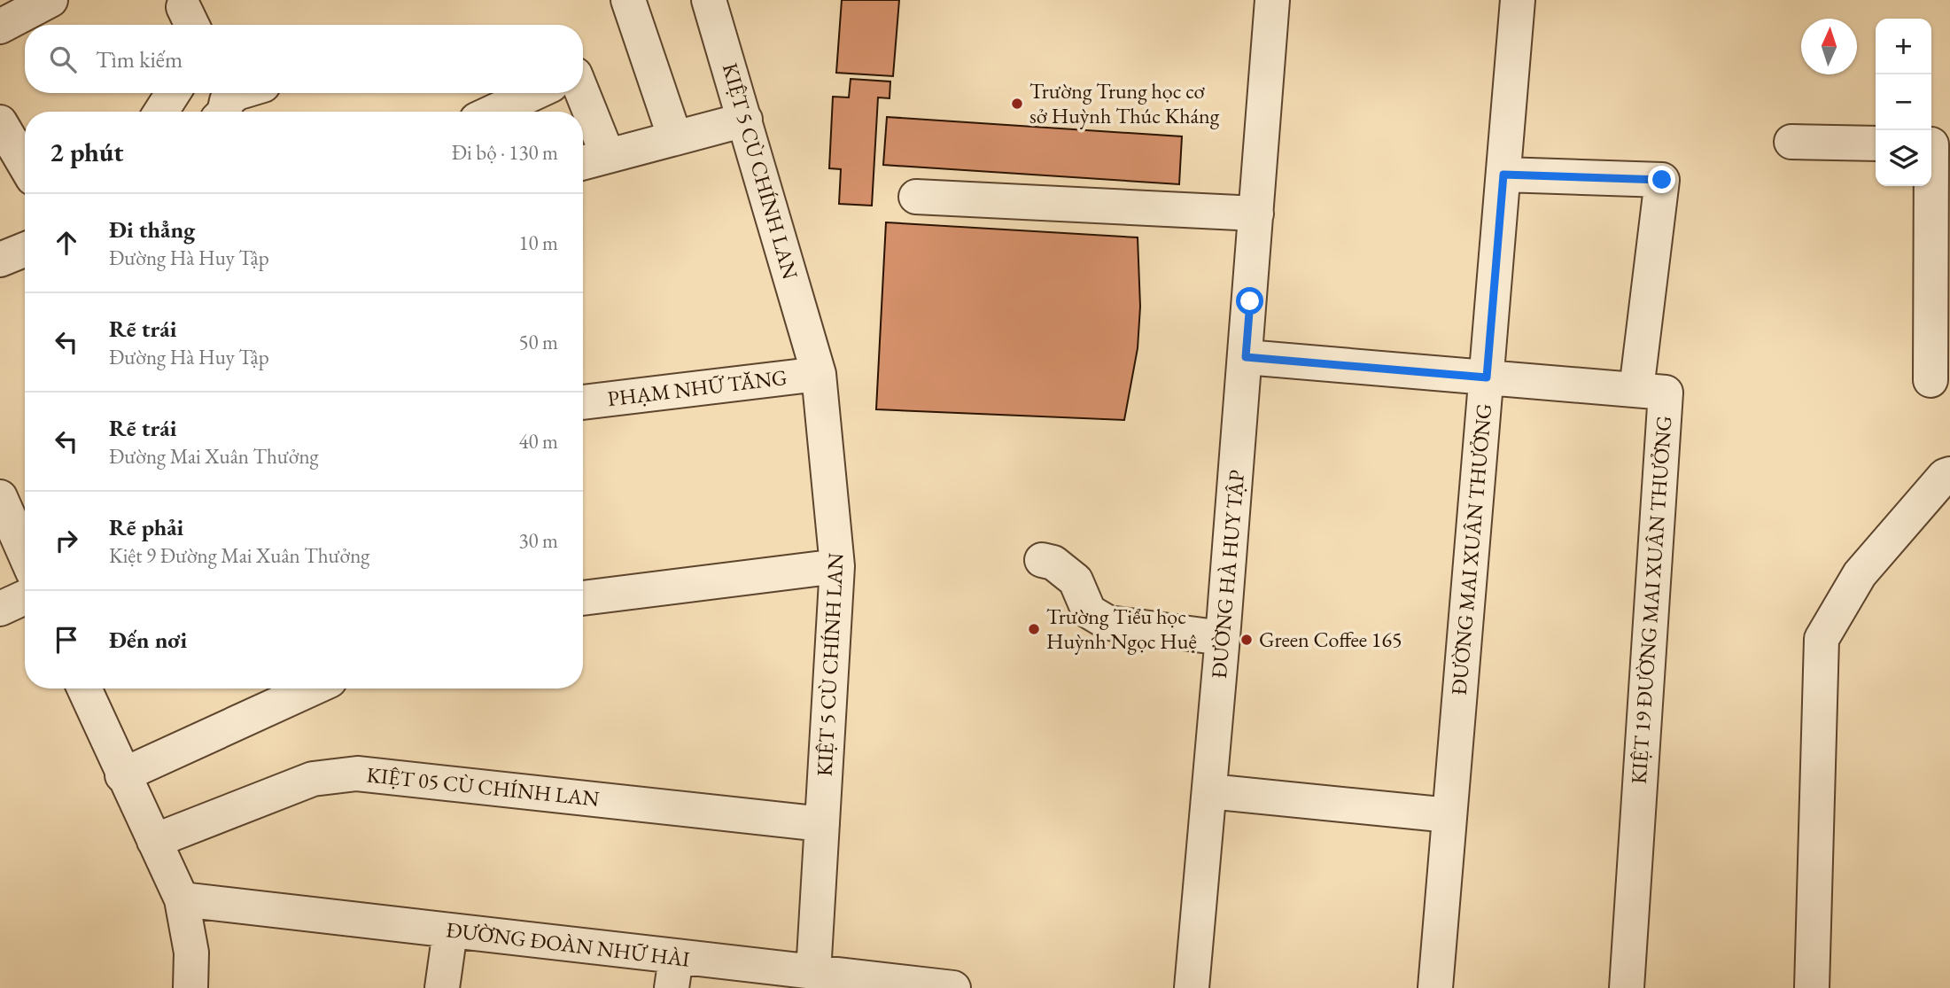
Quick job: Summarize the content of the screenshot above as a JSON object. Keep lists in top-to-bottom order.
{
  "streets": {
    "street": [
      "KIỆT 5 CÙ CHÍNH LAN",
      "PHẠM NHỮ TĂNG",
      "ĐƯỜNG MAI XUÂN THƯỞNG",
      "ĐƯỜNG HÀ HUY TẬP",
      "KIỆT 19 ĐƯỜNG MAI XUÂN THƯỞNG",
      "KIỆT 05 CÙ CHÍNH LAN",
      "ĐƯỜNG ĐOÀN NHỮ HÀI"
    ]
  },
  "crossings": [
    ["KIỆT 5 CÙ CHÍNH LAN", "PHẠM NHỮ TĂNG"],
    ["KIỆT 5 CÙ CHÍNH LAN", "KIỆT 05 CÙ CHÍNH LAN"],
    ["KIỆT 5 CÙ CHÍNH LAN", "ĐƯỜNG ĐOÀN NHỮ HÀI"],
    ["ĐƯỜNG MAI XUÂN THƯỞNG", "KIỆT 19 ĐƯỜNG MAI XUÂN THƯỞNG"]
  ],
  "places": ["Trường Trung học cơ sở Huỳnh Thúc Kháng", "Trường Tiểu học Huỳnh Ngọc Huệ", "Green Coffee 165"],
  "north": "top",
  "page": {
    "map_buttons": ["+", "−"],
    "search": "Tìm kiếm",
    "heading": ["2 phút", "Đi bộ · 130 m"],
    "list": [
      ["Đi thẳng", "Đường Hà Huy Tập", "10 m"],
      ["Rẽ trái", "Đường Hà Huy Tập", "50 m"],
      ["Rẽ trái", "Đường Mai Xuân Thưởng", "40 m"],
      ["Rẽ phải", "Kiệt 9 Đường Mai Xuân Thưởng", "30 m"],
      "Đến nơi"
    ]
  }
}
